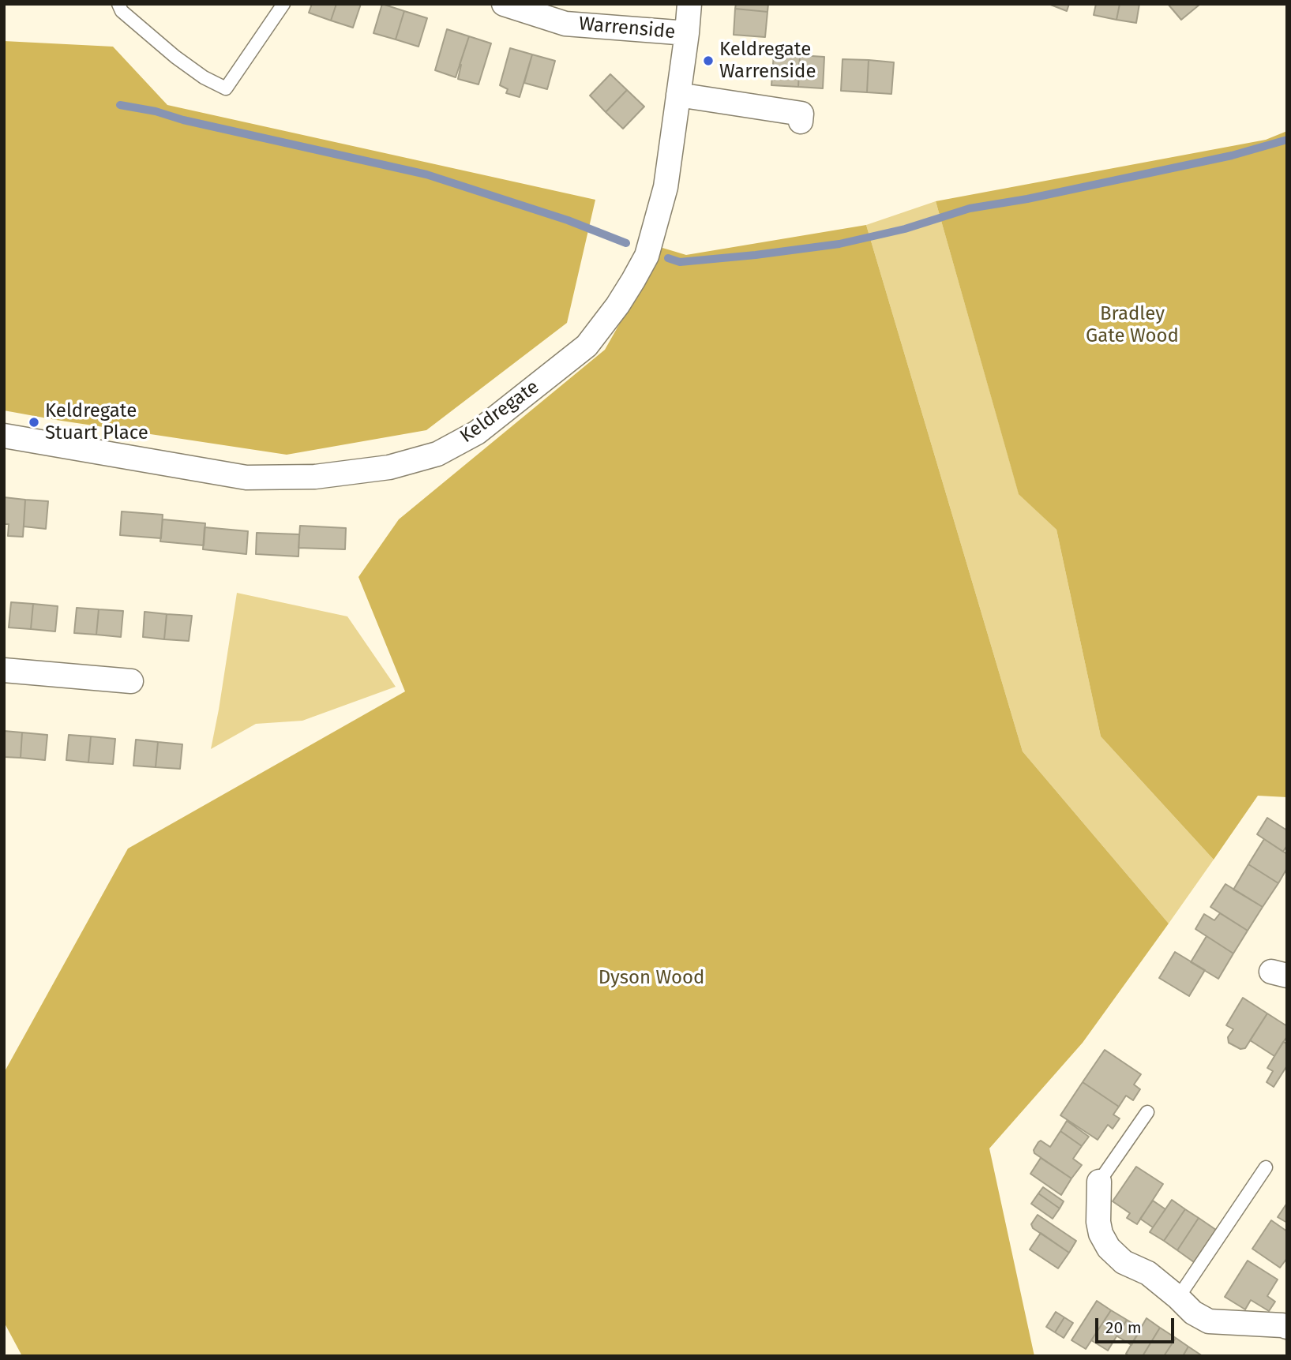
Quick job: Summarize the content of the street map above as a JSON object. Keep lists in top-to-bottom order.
{
  "streets": {
    "street": ["Warrenside", "Keldregate"]
  },
  "crossings": [
    ["Warrenside", "Keldregate"]
  ],
  "parks": ["Bradley Gate Wood", "Dyson Wood"],
  "places": ["Keldregate Warrenside", "Keldregate Stuart Place"],
  "scale_bar": "20 m"
}
